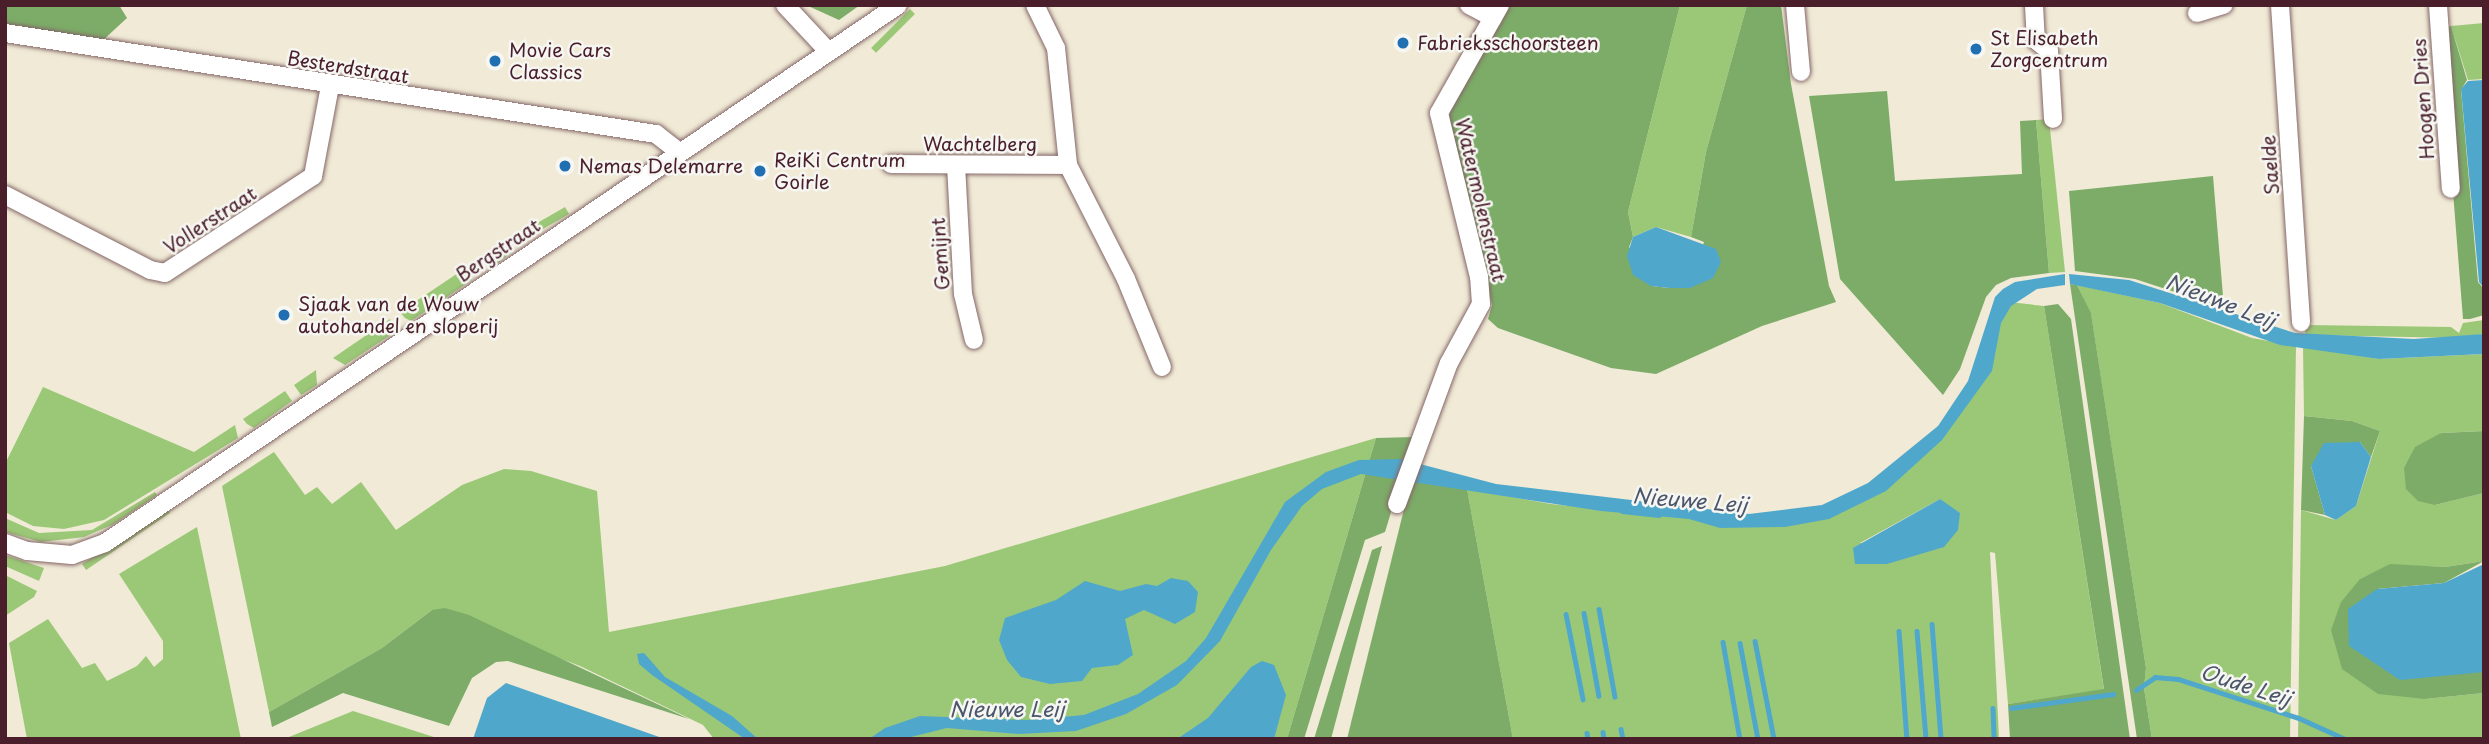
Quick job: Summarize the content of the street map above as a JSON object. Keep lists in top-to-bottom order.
{
  "streets": {
    "street": [
      "Besterdstraat",
      "Hoogen Dries",
      "Wachtelberg",
      "Saelde",
      "Watermolenstraat",
      "Vollerstraat",
      "Bergstraat",
      "Gemijnt"
    ]
  },
  "crossings": [
    ["Besterdstraat", "Vollerstraat"],
    ["Besterdstraat", "Bergstraat"],
    ["Wachtelberg", "Gemijnt"]
  ],
  "water": ["Nieuwe Leij", "Oude Leij"],
  "places": [
    "Fabrieksschoorsteen",
    "St Elisabeth Zorgcentrum",
    "Movie Cars Classics",
    "Nemas Delemarre",
    "ReiKi Centrum Goirle",
    "Sjaak van de Wouw autohandel en sloperij"
  ]
}
